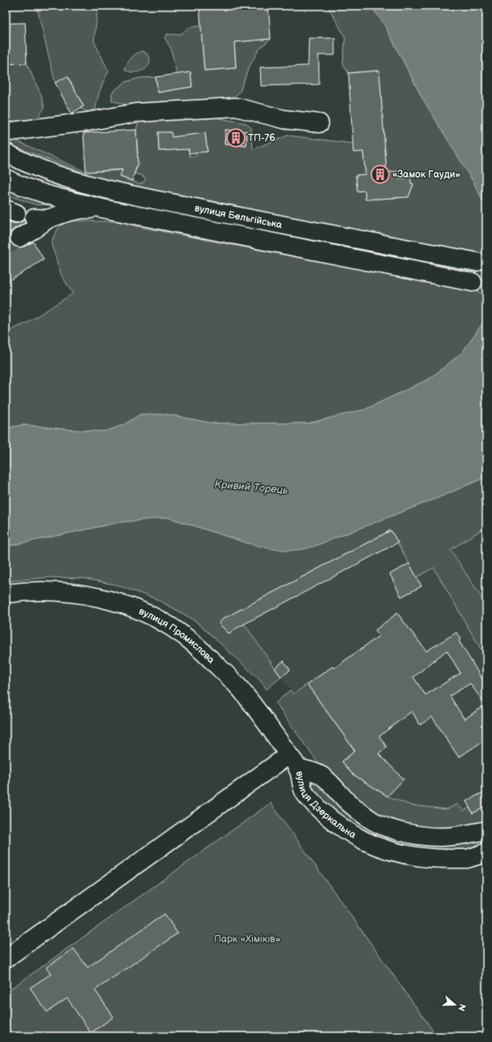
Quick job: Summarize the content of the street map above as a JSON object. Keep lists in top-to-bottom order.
{
  "streets": {
    "street": ["вулиця Бельгійська", "вулиця Промислова", "вулиця Дзеркальна"]
  },
  "crossings": [
    ["вулиця Промислова", "вулиця Дзеркальна"]
  ],
  "water": ["Кривий Торець"],
  "parks": ["Парк «Хіміків»"],
  "places": {
    "building": ["ТП-76", "«Замок Гауди»"]
  },
  "north": "right"
}
